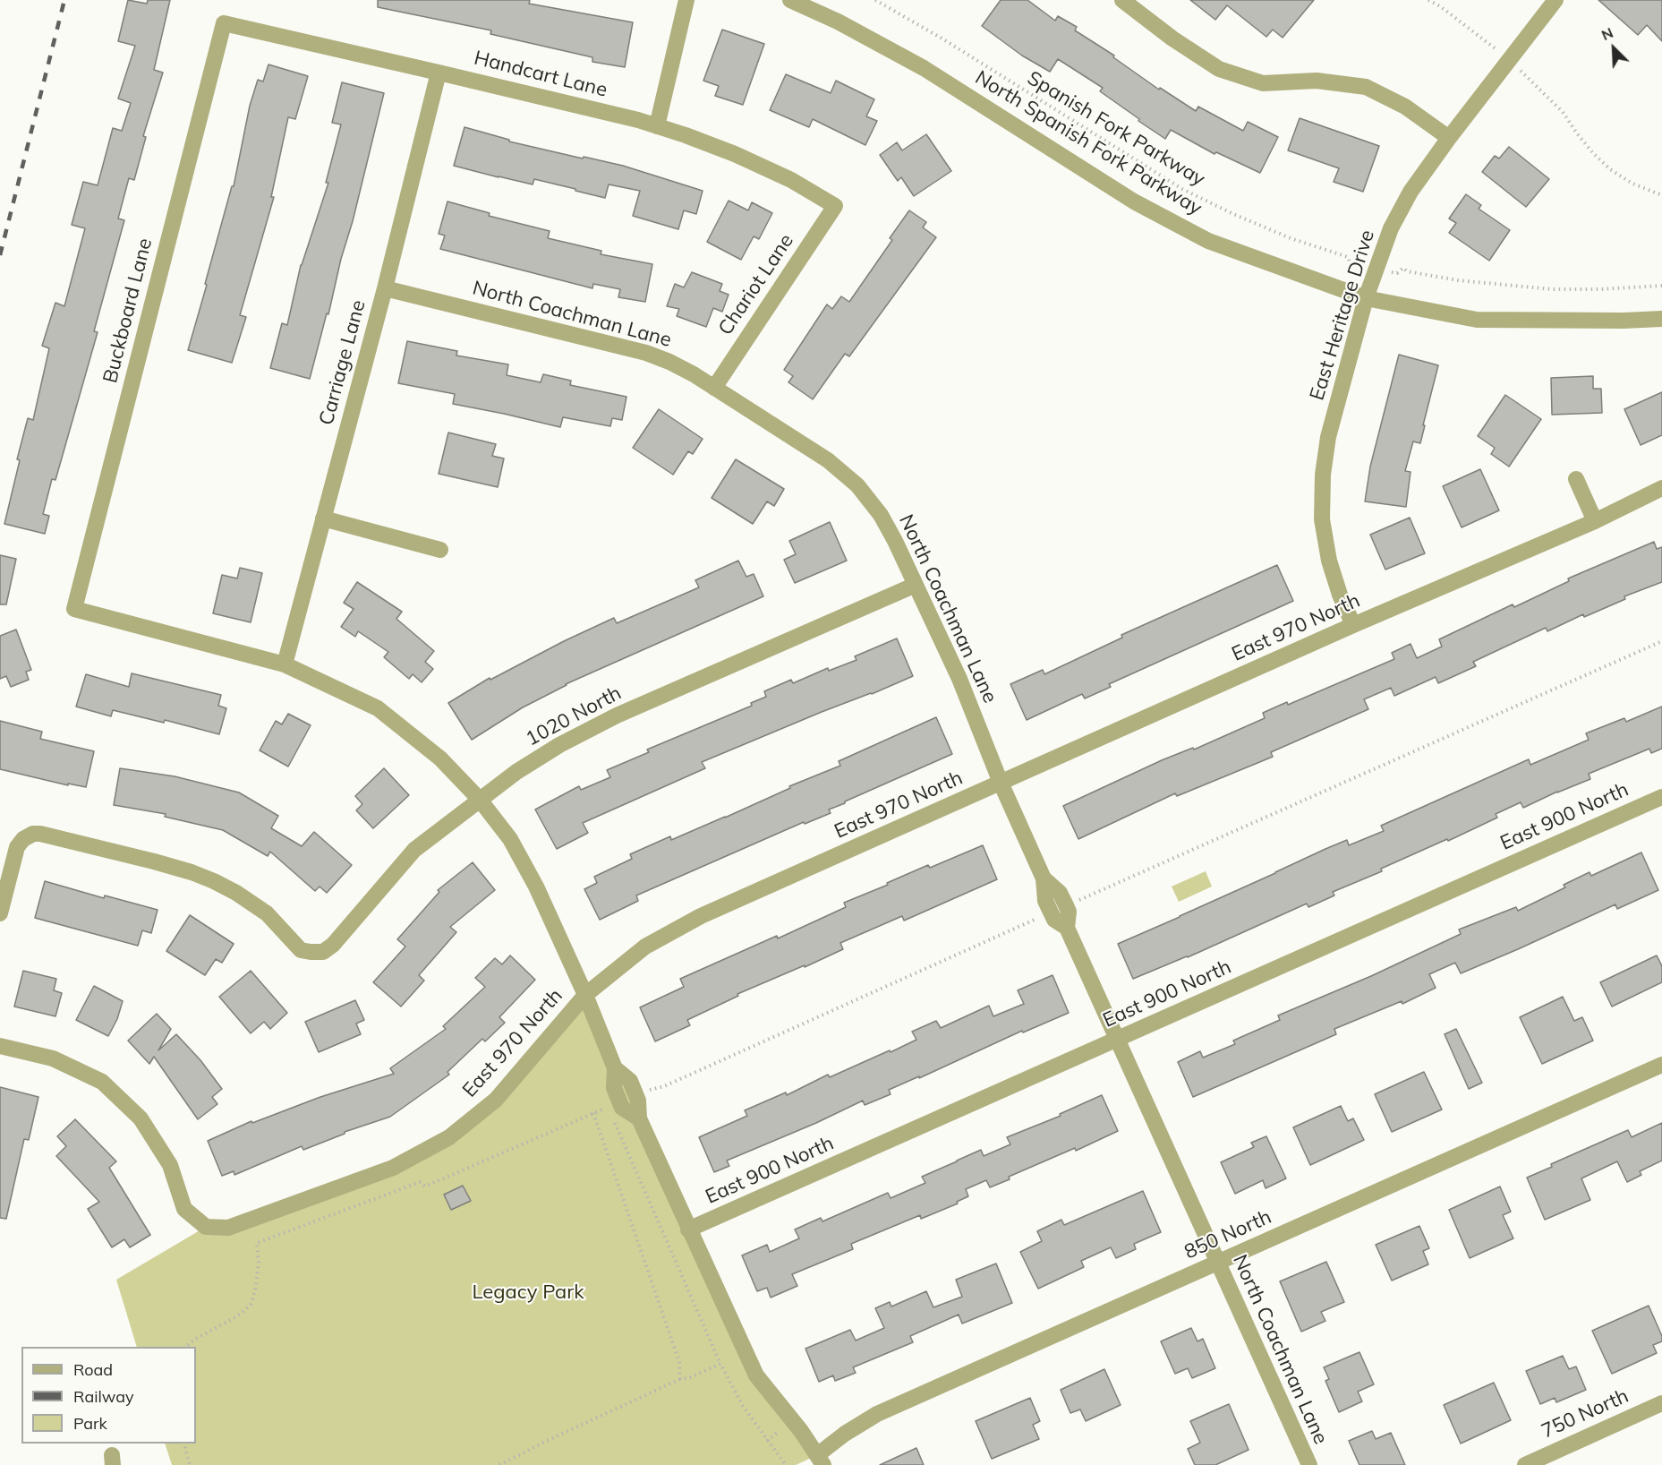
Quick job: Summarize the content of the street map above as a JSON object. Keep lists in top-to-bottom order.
{
  "streets": {
    "street": [
      "Handcart Lane",
      "North Spanish Fork Parkway",
      "Chariot Lane",
      "Buckboard Lane",
      "North Coachman Lane",
      "East Heritage Drive",
      "Carriage Lane",
      "East 970 North",
      "1020 North",
      "East 900 North",
      "850 North",
      "750 North"
    ],
    "path": ["Spanish Fork Parkway"]
  },
  "crossings": [
    ["Handcart Lane", "Chariot Lane"],
    ["Handcart Lane", "Buckboard Lane"],
    ["Handcart Lane", "Carriage Lane"],
    ["North Spanish Fork Parkway", "East Heritage Drive"],
    ["Chariot Lane", "North Coachman Lane"],
    ["Buckboard Lane", "Carriage Lane"],
    ["North Coachman Lane", "Carriage Lane"],
    ["North Coachman Lane", "East 970 North"],
    ["North Coachman Lane", "1020 North"],
    ["North Coachman Lane", "East 900 North"],
    ["North Coachman Lane", "850 North"],
    ["East Heritage Drive", "East 970 North"]
  ],
  "parks": ["Legacy Park"],
  "legend": ["Road", "Railway", "Park"],
  "north": "top left"
}
